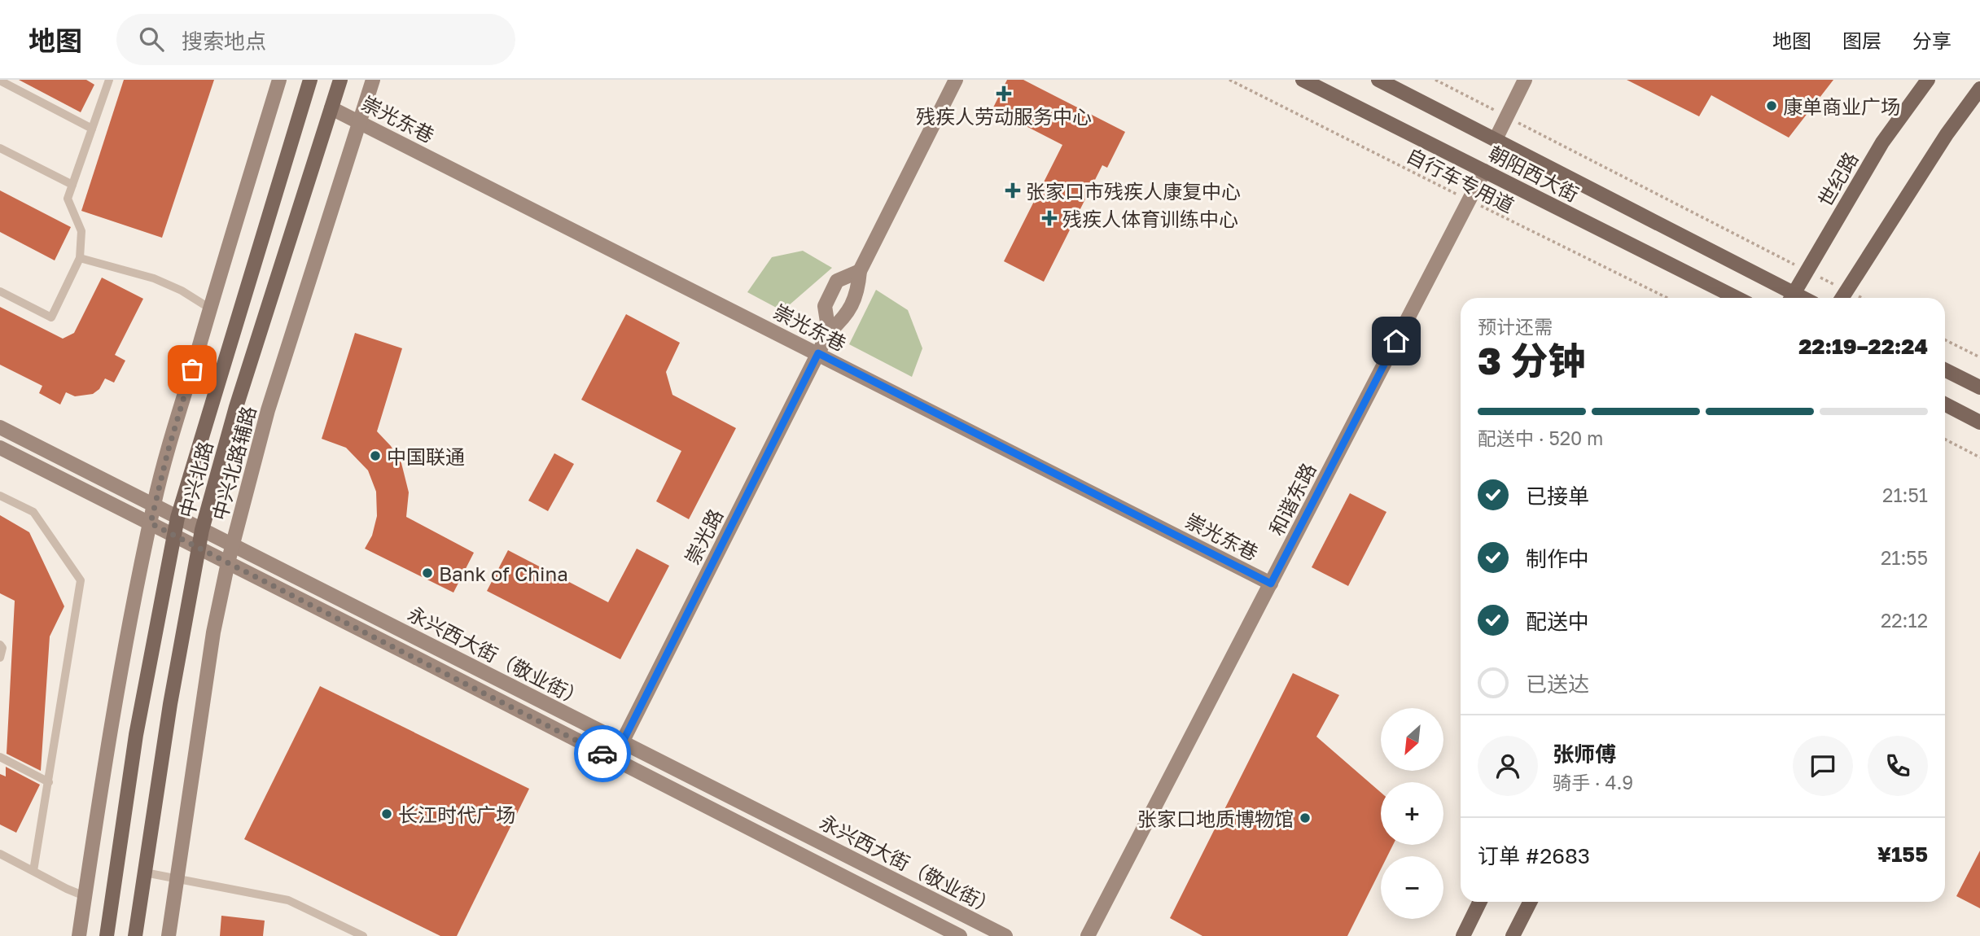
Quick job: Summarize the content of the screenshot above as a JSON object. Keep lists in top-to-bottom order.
{
  "streets": {
    "main road": ["朝阳西大街", "世纪路", "中兴北路"],
    "street": [
      "崇光东巷",
      "中兴北路辅路",
      "和谐东路",
      "崇光路",
      "永兴西大街（敬业街）"
    ],
    "path": ["自行车专用道"]
  },
  "crossings": [
    ["崇光东巷", "中兴北路辅路"],
    ["崇光东巷", "中兴北路"],
    ["崇光东巷", "和谐东路"],
    ["崇光东巷", "崇光路"],
    ["朝阳西大街", "世纪路"],
    ["朝阳西大街", "和谐东路"],
    ["自行车专用道", "和谐东路"],
    ["中兴北路辅路", "永兴西大街（敬业街）"],
    ["中兴北路", "永兴西大街（敬业街）"],
    ["崇光路", "永兴西大街（敬业街）"]
  ],
  "places": {
    "health": ["残疾人劳动服务中心", "张家口市残疾人康复中心", "残疾人体育训练中心"],
    "other": [
      "康单商业广场",
      "中国联通",
      "Bank of China",
      "长江时代广场",
      "张家口地质博物馆"
    ]
  },
  "north": "bottom left",
  "page": {
    "header": "地图",
    "search": "搜索地点",
    "nav": ["地图", "图层", "分享"],
    "heading": ["3 分钟", "预计还需", "22:19–22:24"],
    "panel": [
      "张师傅",
      "骑手 · 4.9",
      "订单 #2683",
      "¥155"
    ],
    "bar": "配送中 · 520 m",
    "list": [
      ["已接单", "21:51"],
      ["制作中", "21:55"],
      ["配送中", "22:12"],
      "已送达"
    ],
    "map_buttons": ["+", "−"]
  }
}
